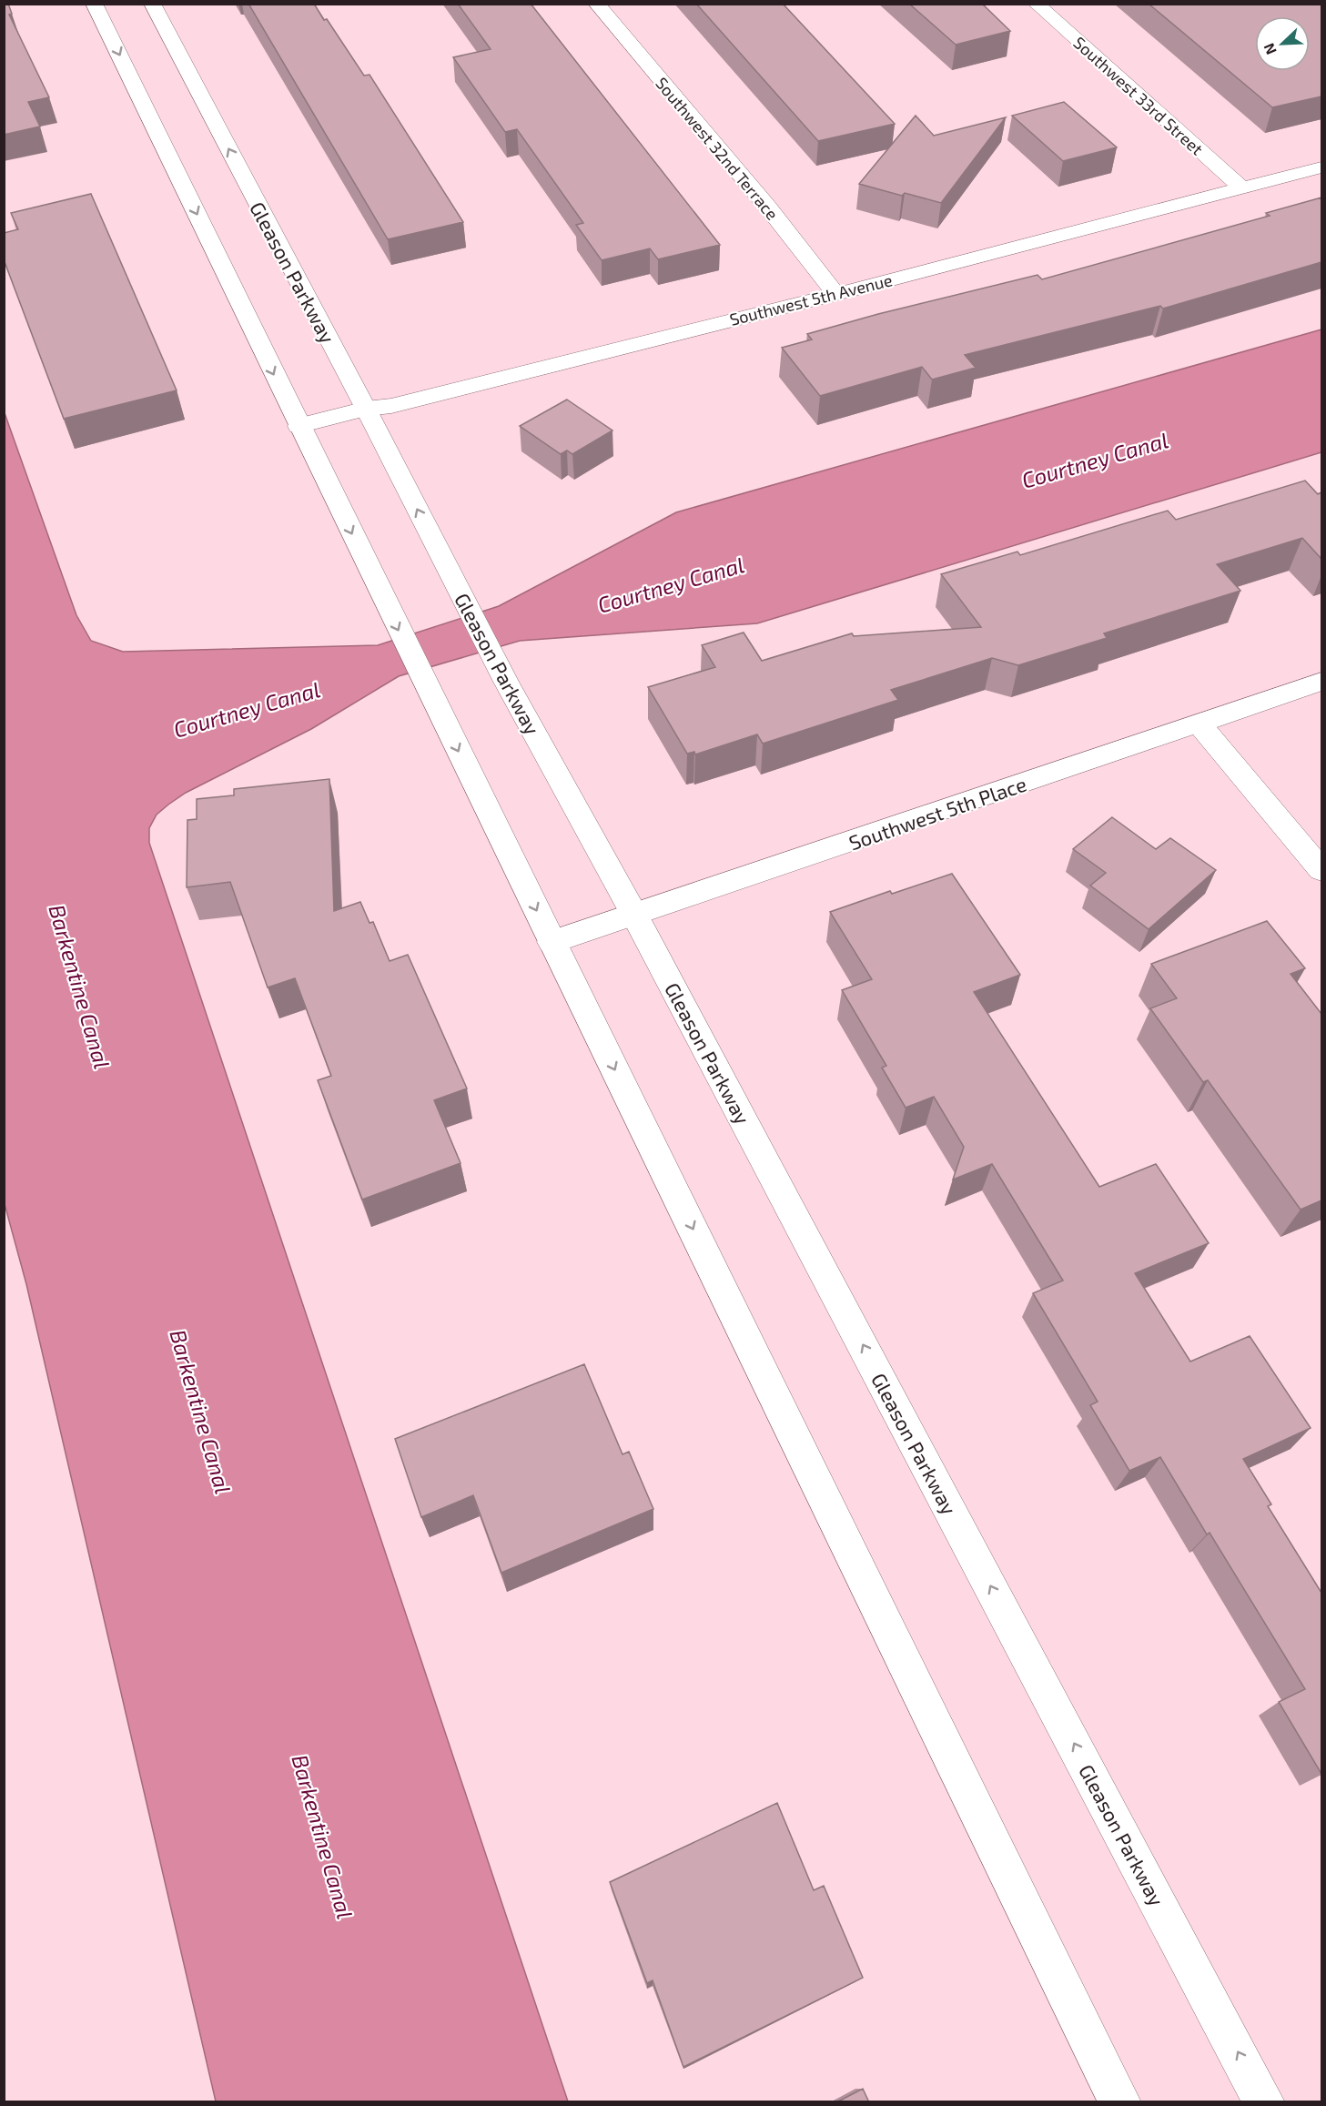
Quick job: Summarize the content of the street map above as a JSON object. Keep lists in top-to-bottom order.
{
  "streets": {
    "main road": [
      "Southwest 33rd Street",
      "Southwest 32nd Terrace",
      "Gleason Parkway",
      "Southwest 5th Avenue",
      "Southwest 5th Place"
    ]
  },
  "crossings": [
    ["Southwest 33rd Street", "Southwest 5th Avenue"],
    ["Southwest 32nd Terrace", "Southwest 5th Avenue"],
    ["Gleason Parkway", "Southwest 5th Avenue"],
    ["Gleason Parkway", "Southwest 5th Place"]
  ],
  "water": ["Courtney Canal", "Barkentine Canal"],
  "north": "bottom left"
}
